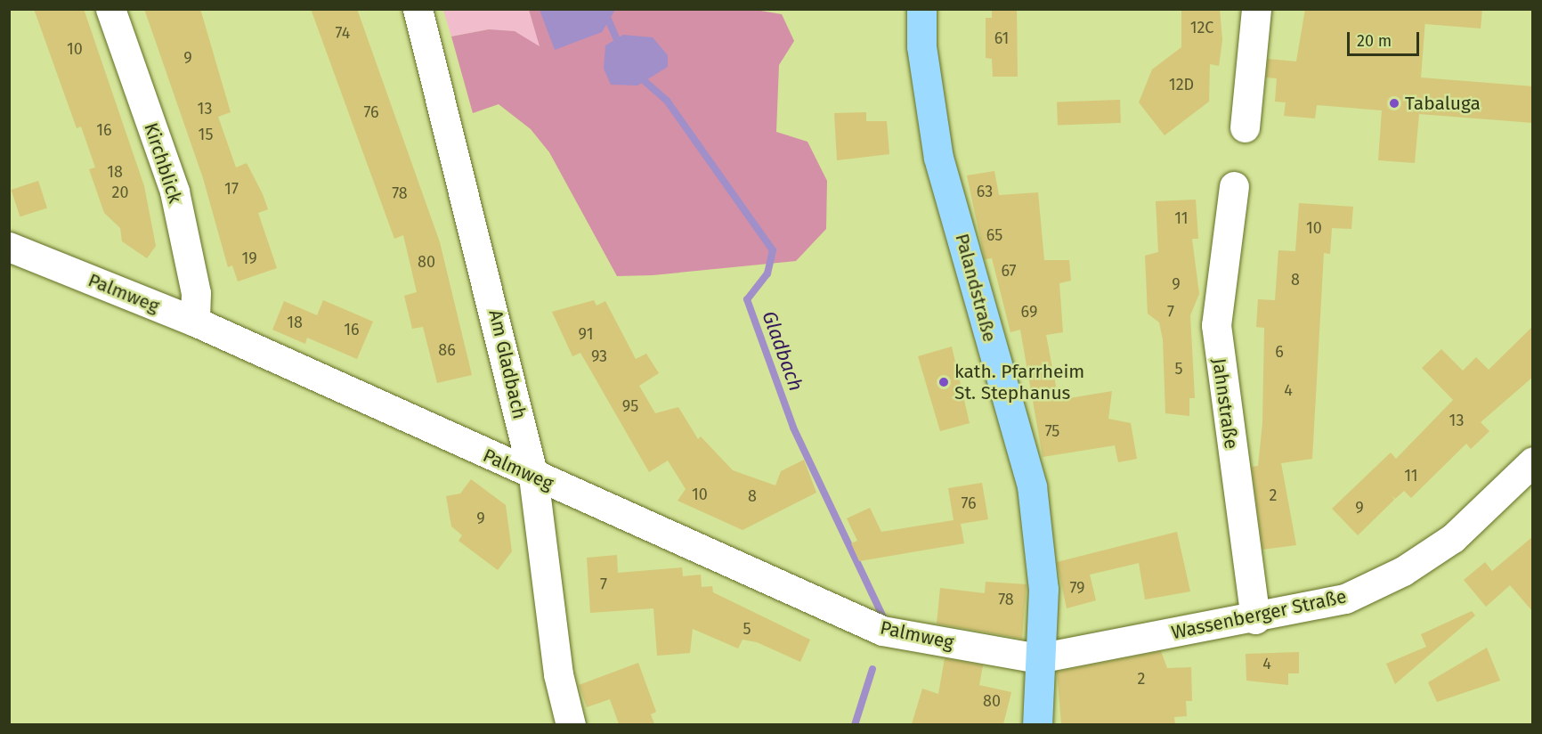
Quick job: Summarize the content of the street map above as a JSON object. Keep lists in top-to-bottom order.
{
  "streets": {
    "main road": ["Palandstraße"],
    "street": [
      "Kirchblick",
      "Palmweg",
      "Am Gladbach",
      "Jahnstraße",
      "Wassenberger Straße"
    ]
  },
  "crossings": [
    ["Kirchblick", "Palmweg"],
    ["Palandstraße", "Palmweg"],
    ["Palandstraße", "Wassenberger Straße"],
    ["Palmweg", "Am Gladbach"],
    ["Palmweg", "Wassenberger Straße"],
    ["Jahnstraße", "Wassenberger Straße"]
  ],
  "water": ["Gladbach"],
  "places": ["Tabaluga", "kath. Pfarrheim St. Stephanus"],
  "house_numbers": [
    "12C",
    "74",
    "61",
    "10",
    "9",
    "12D",
    "13",
    "76",
    "16",
    "15",
    "18",
    "17",
    "63",
    "20",
    "78",
    "11",
    "10",
    "65",
    "19",
    "80",
    "67",
    "8",
    "9",
    "69",
    "7",
    "18",
    "16",
    "91",
    "86",
    "6",
    "93",
    "5",
    "4",
    "95",
    "13",
    "75",
    "11",
    "10",
    "2",
    "8",
    "76",
    "9",
    "9",
    "7",
    "79",
    "78",
    "5",
    "4",
    "2",
    "80"
  ],
  "scale_bar": "20 m"
}
